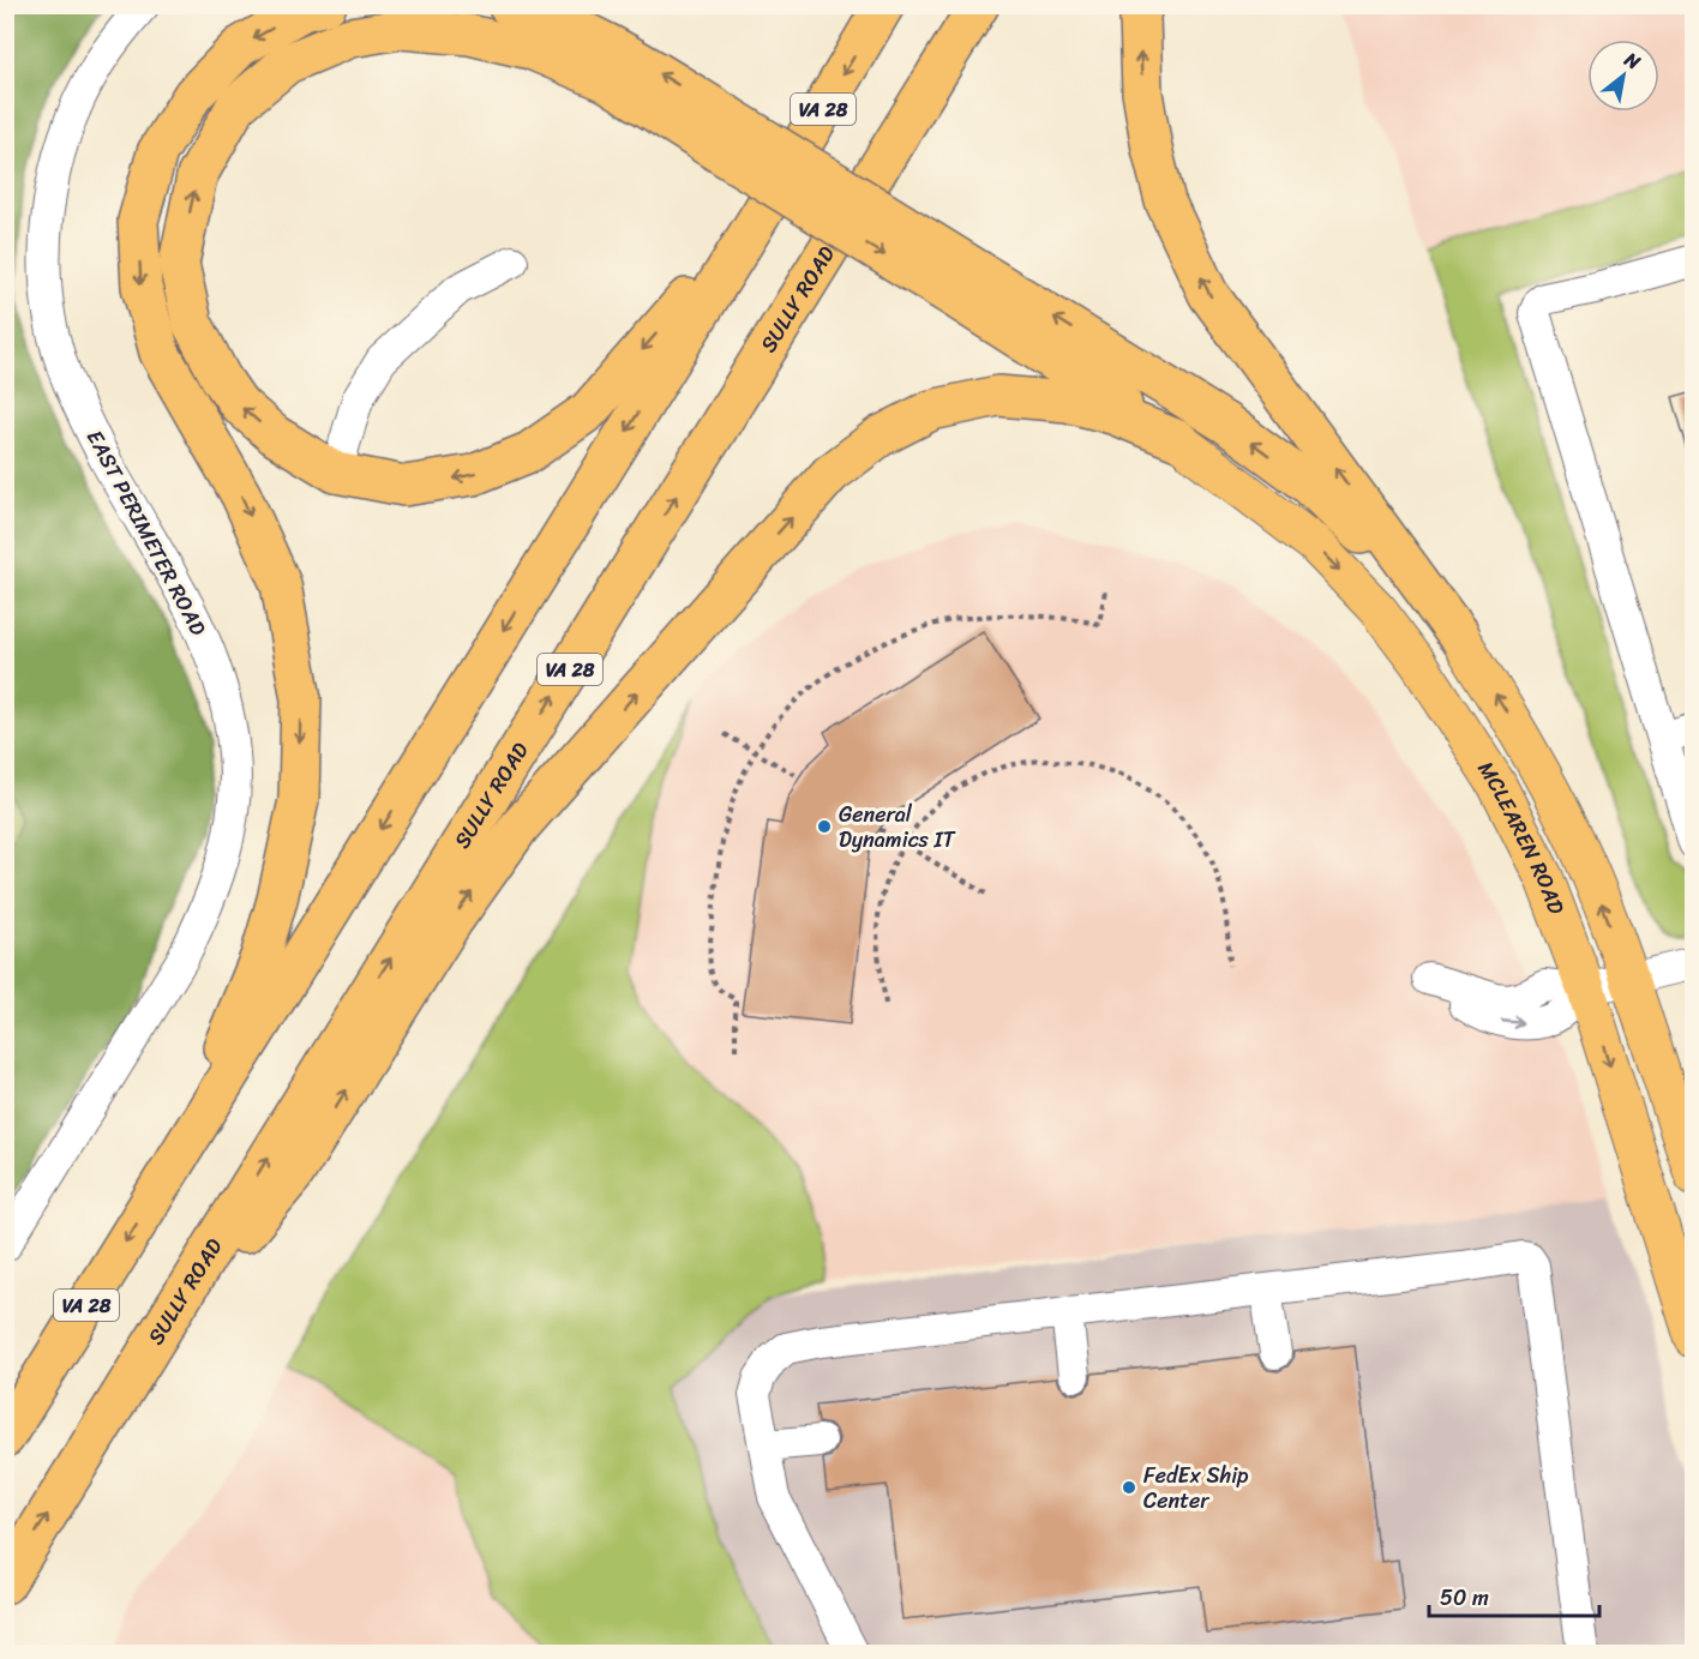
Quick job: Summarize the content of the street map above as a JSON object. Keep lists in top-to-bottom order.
{
  "streets": {
    "highway": ["VA 28", "SULLY ROAD"],
    "main road": ["MCLEAREN ROAD"],
    "street": ["EAST PERIMETER ROAD"]
  },
  "places": ["General Dynamics IT", "FedEx Ship Center"],
  "scale_bar": "50 m",
  "north": "top right"
}
